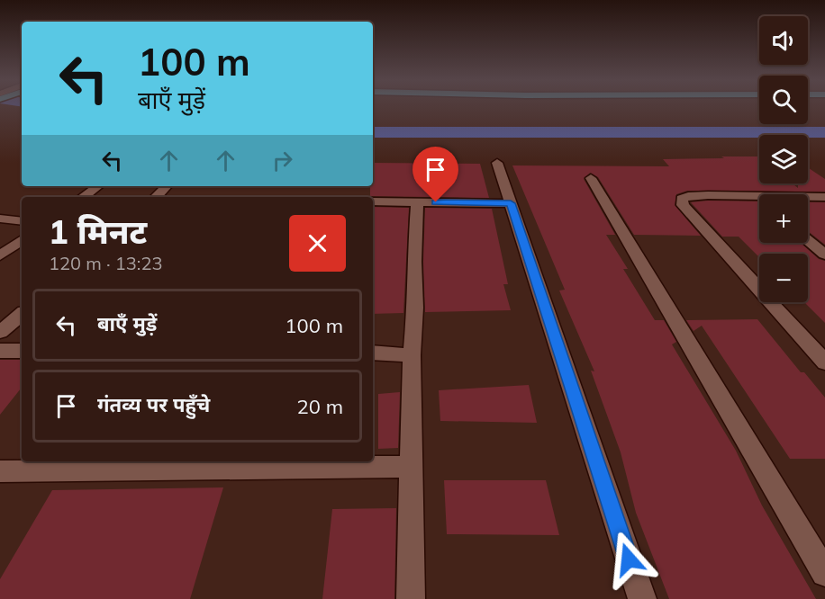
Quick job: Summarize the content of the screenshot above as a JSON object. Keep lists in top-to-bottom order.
{
  "page": {
    "map_buttons": ["+", "−"],
    "turn": ["100 m", "बाएँ मुड़ें"],
    "heading": ["1 मिनट", "120 m · 13:23"],
    "list": [
      {
        "name": "बाएँ मुड़ें",
        "value": "100 m"
      },
      {
        "name": "गंतव्य पर पहुँचे",
        "value": "20 m"
      }
    ]
  }
}
